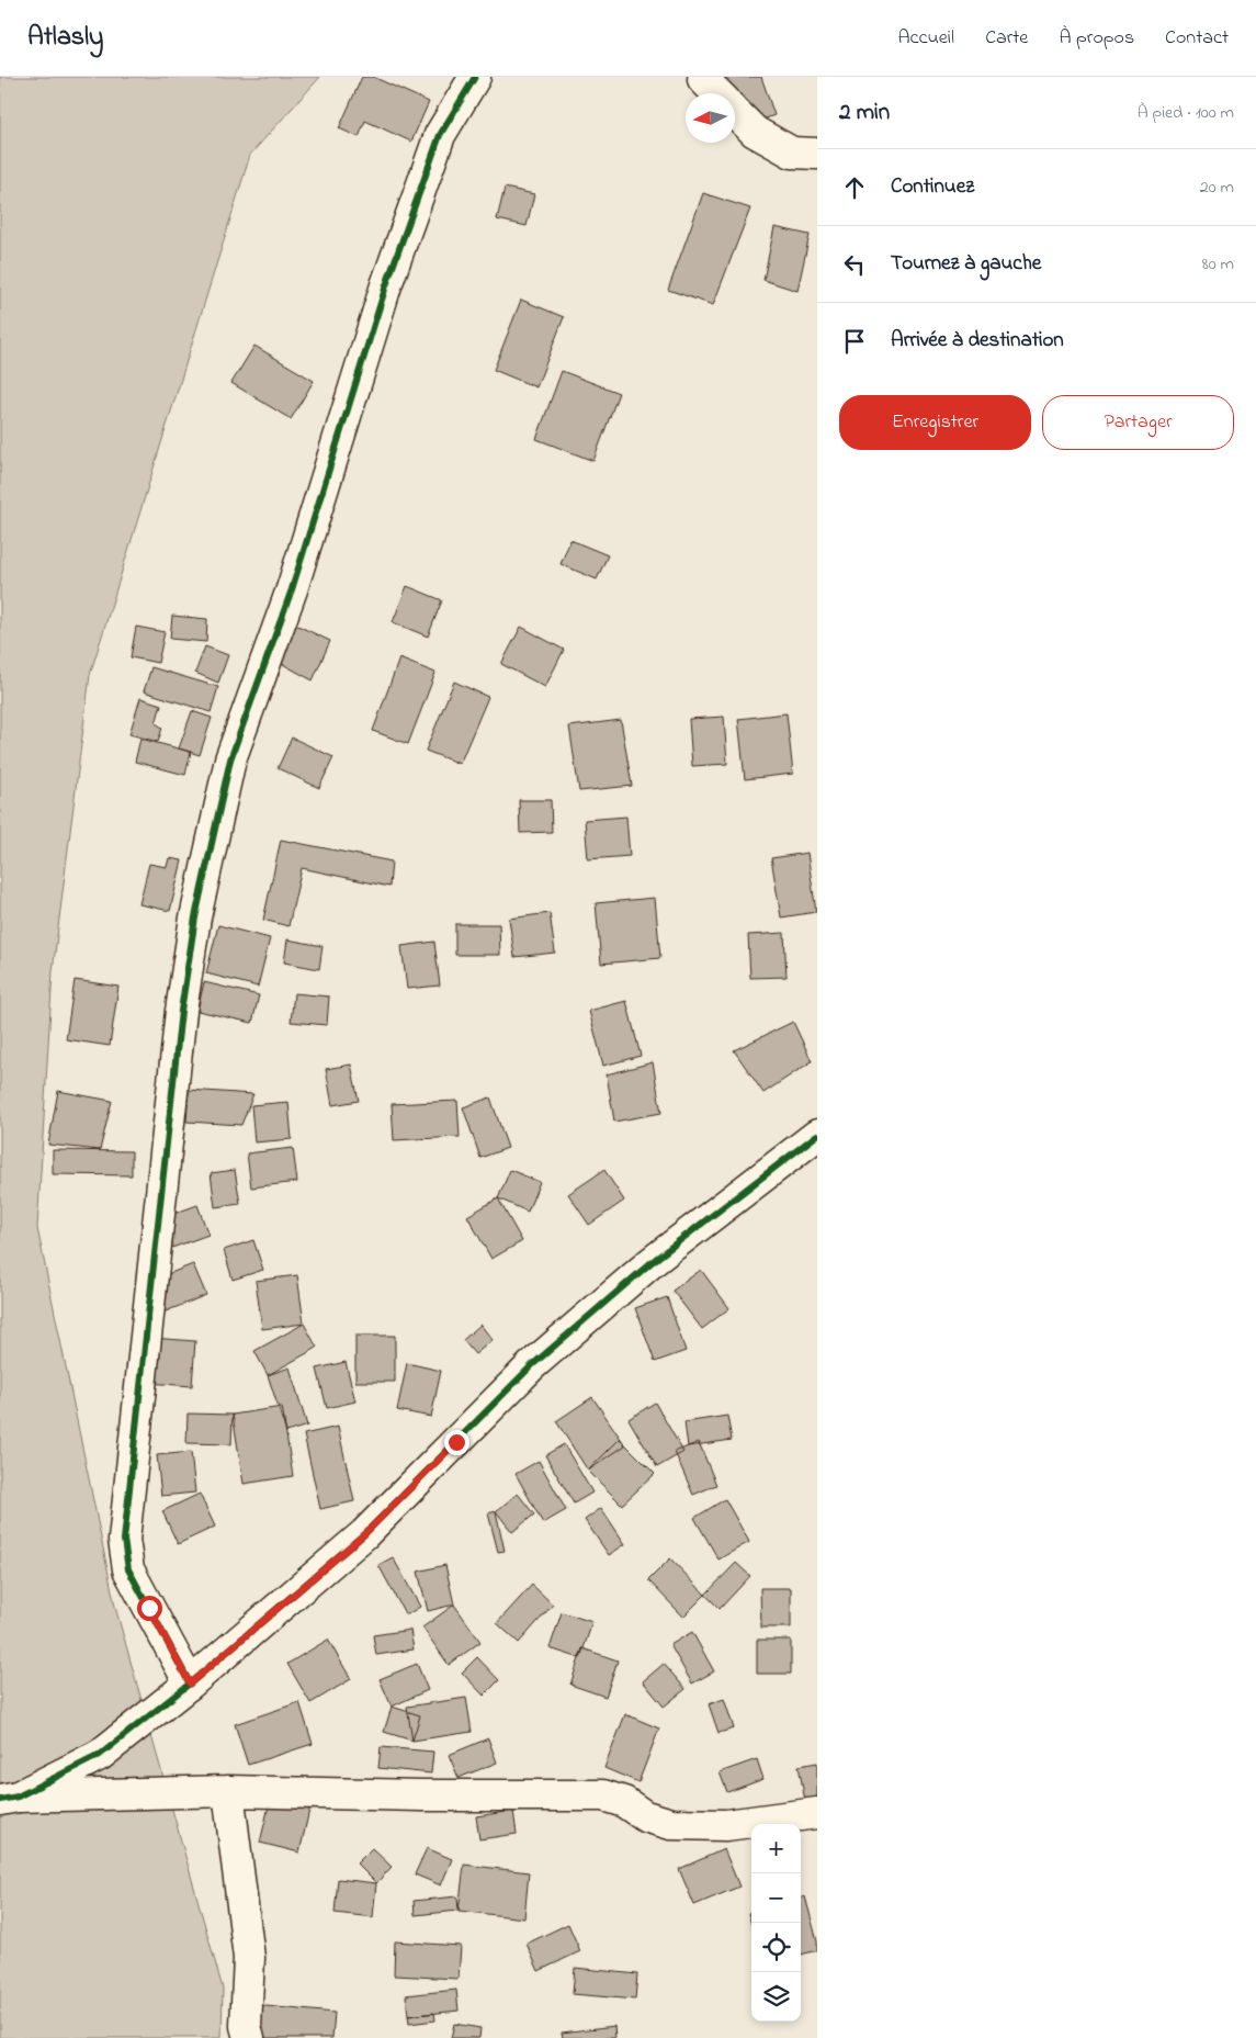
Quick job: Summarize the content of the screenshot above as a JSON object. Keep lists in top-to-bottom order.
{
  "north": "left",
  "page": {
    "header": "Atlasly",
    "nav": [
      "Accueil",
      "Carte",
      "À propos",
      "Contact"
    ],
    "heading": ["2 min", "À pied · 100 m"],
    "list": [
      ["Continuez", "20 m"],
      ["Tournez à gauche", "80 m"],
      "Arrivée à destination"
    ],
    "buttons": ["Enregistrer", "Partager"],
    "map_buttons": ["+", "−"]
  }
}
